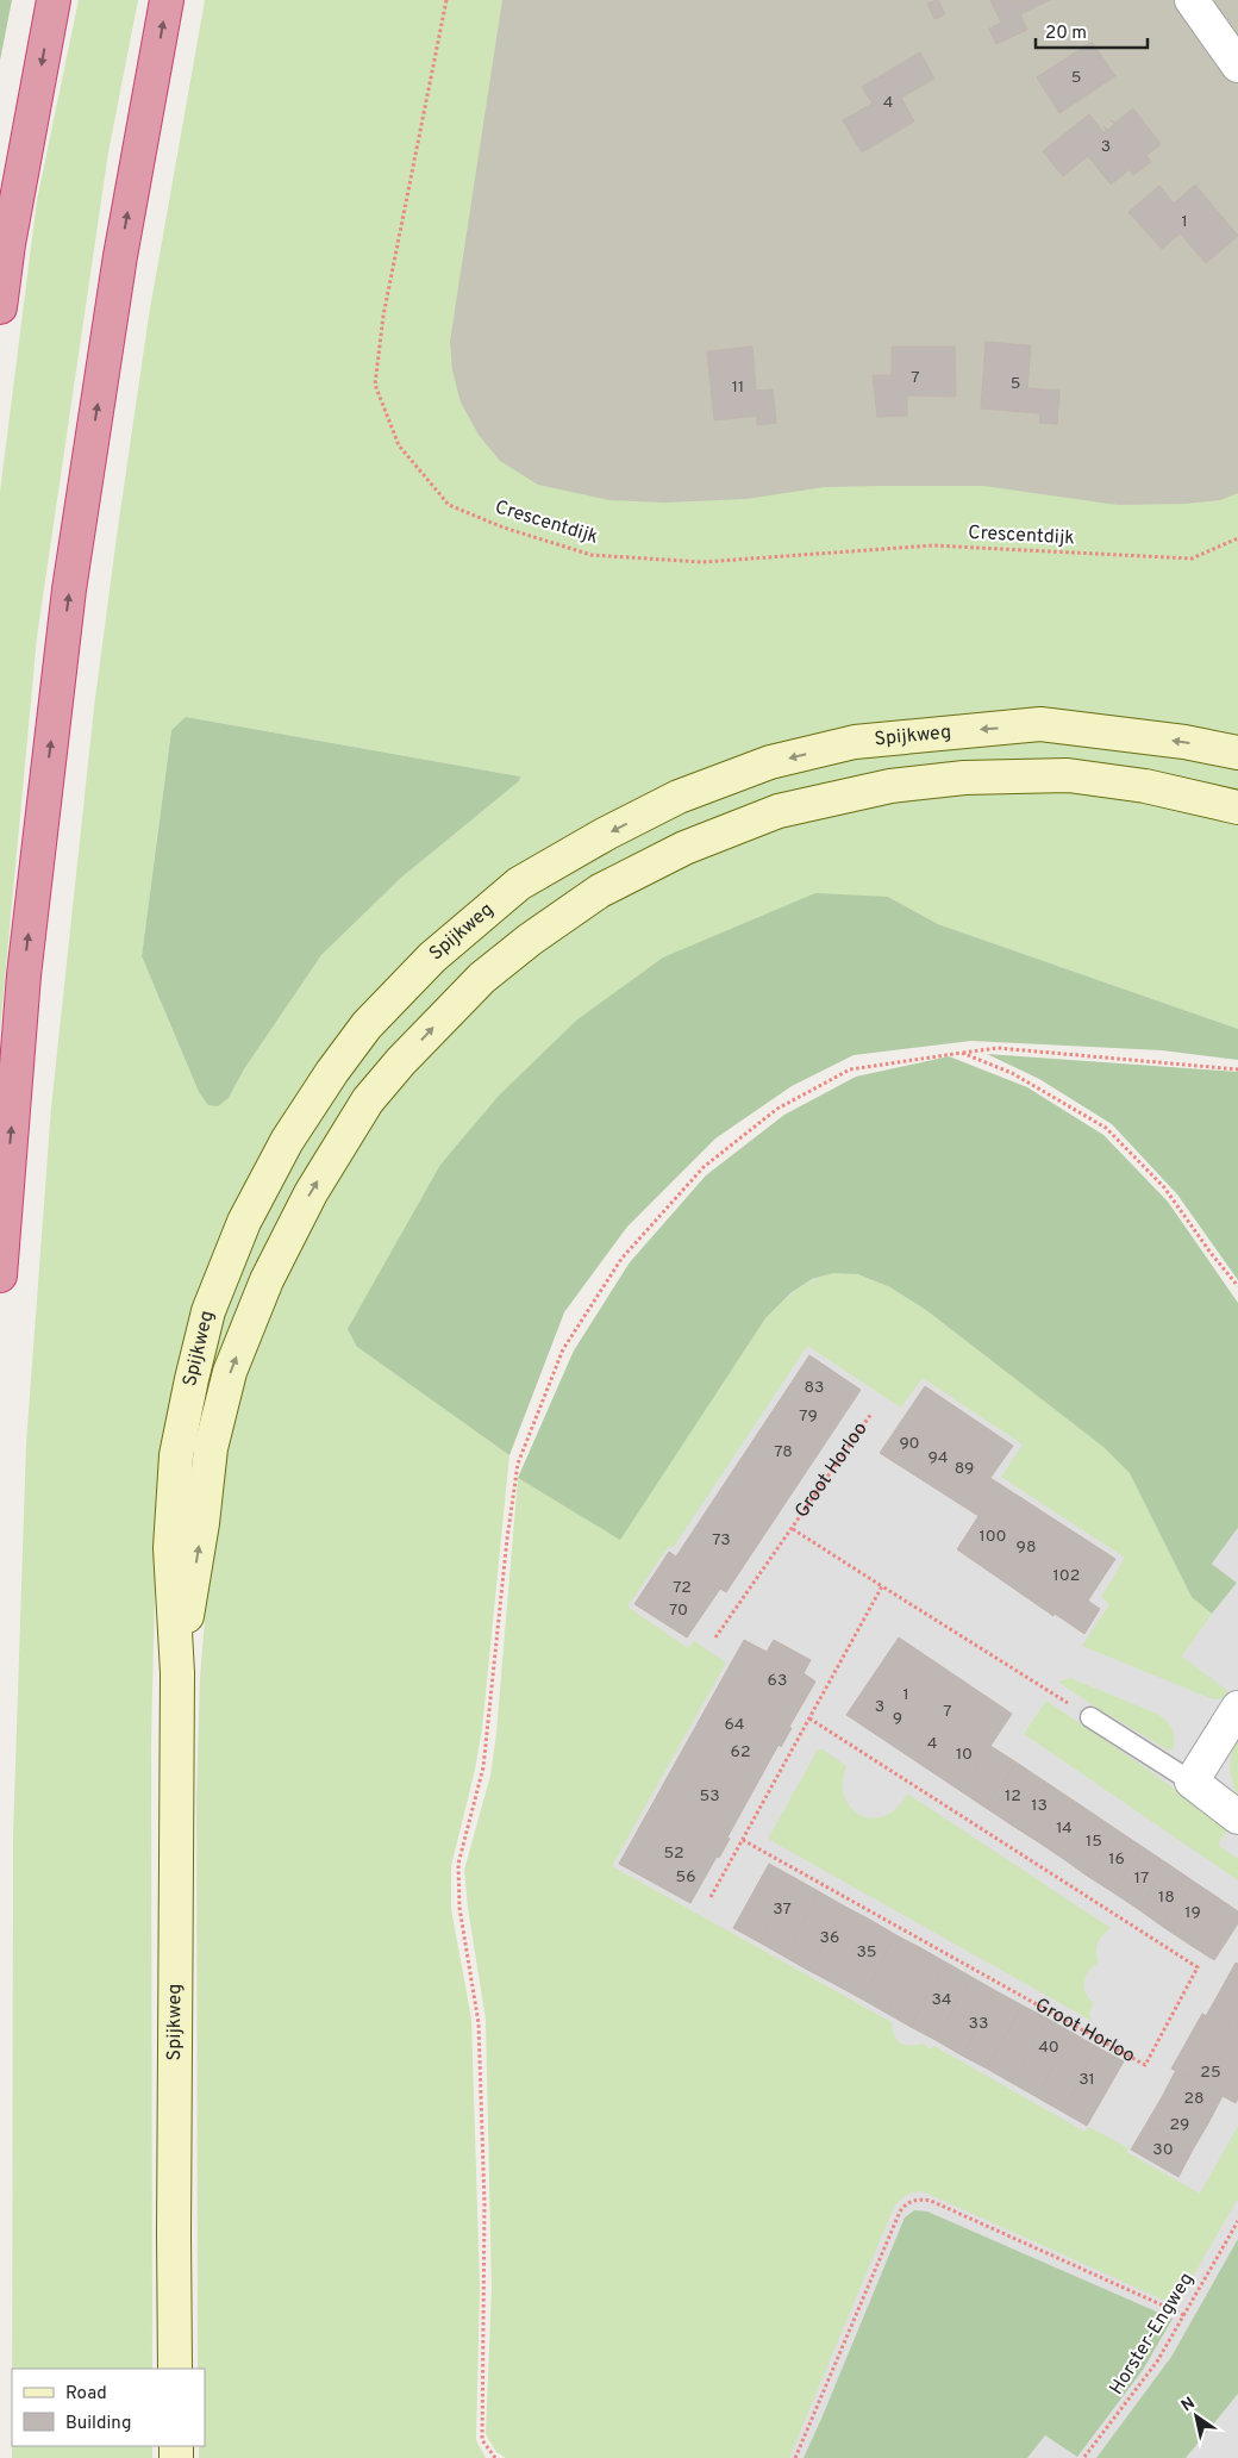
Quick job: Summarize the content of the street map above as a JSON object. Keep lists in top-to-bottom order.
{
  "streets": {
    "main road": ["Spijkweg"],
    "path": ["Crescentdijk", "Groot Horloo", "Horster-Engweg"]
  },
  "house_numbers": [
    "5",
    "4",
    "3",
    "1",
    "7",
    "5",
    "11",
    "83",
    "79",
    "90",
    "78",
    "94",
    "89",
    "100",
    "73",
    "98",
    "102",
    "72",
    "70",
    "63",
    "1",
    "3",
    "7",
    "9",
    "64",
    "4",
    "62",
    "10",
    "53",
    "12",
    "13",
    "14",
    "15",
    "52",
    "16",
    "56",
    "17",
    "18",
    "37",
    "19",
    "36",
    "35",
    "34",
    "33",
    "40",
    "25",
    "31",
    "28",
    "29",
    "30"
  ],
  "legend": ["Road", "Building"],
  "scale_bar": "20 m",
  "north": "top left"
}
